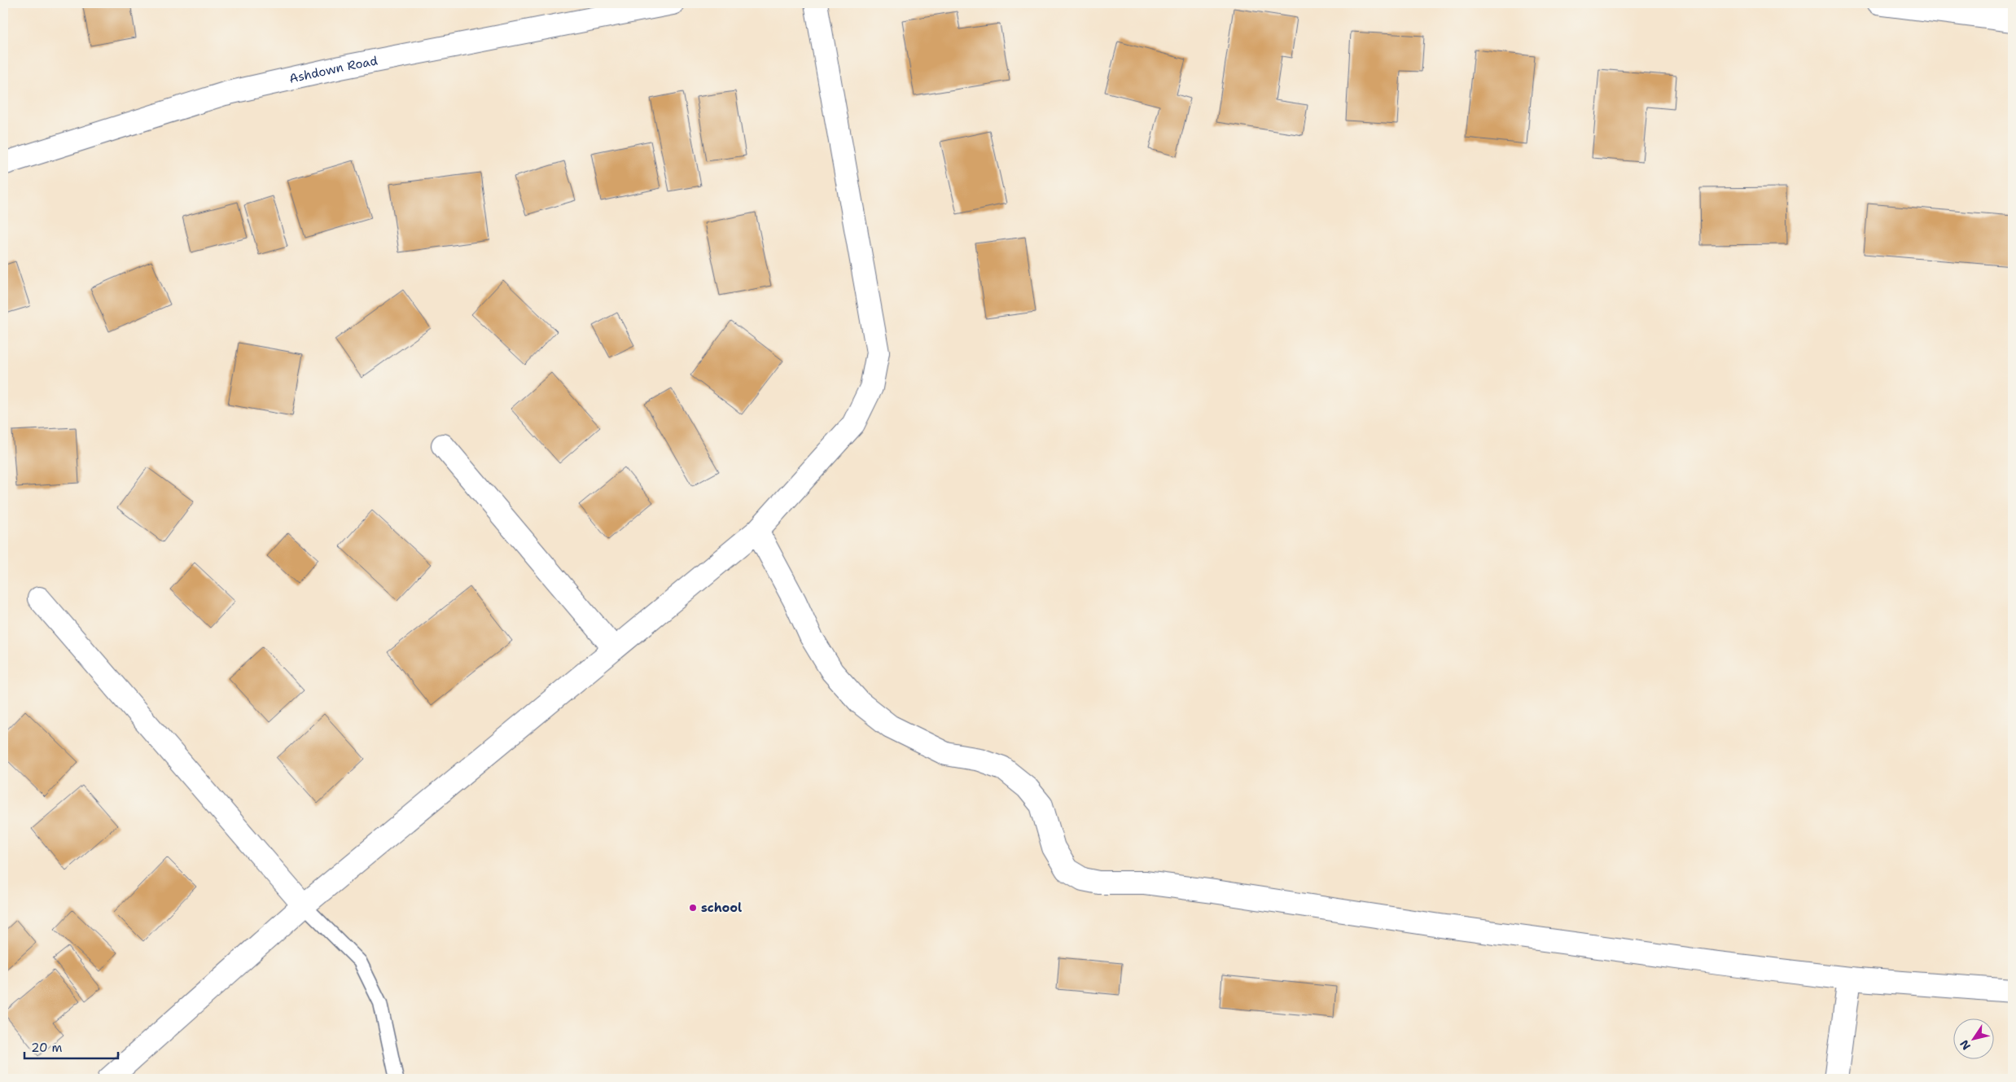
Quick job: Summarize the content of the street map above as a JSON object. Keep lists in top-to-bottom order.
{
  "streets": {
    "street": ["Ashdown Road"]
  },
  "places": ["school"],
  "scale_bar": "20 m",
  "north": "bottom left"
}
